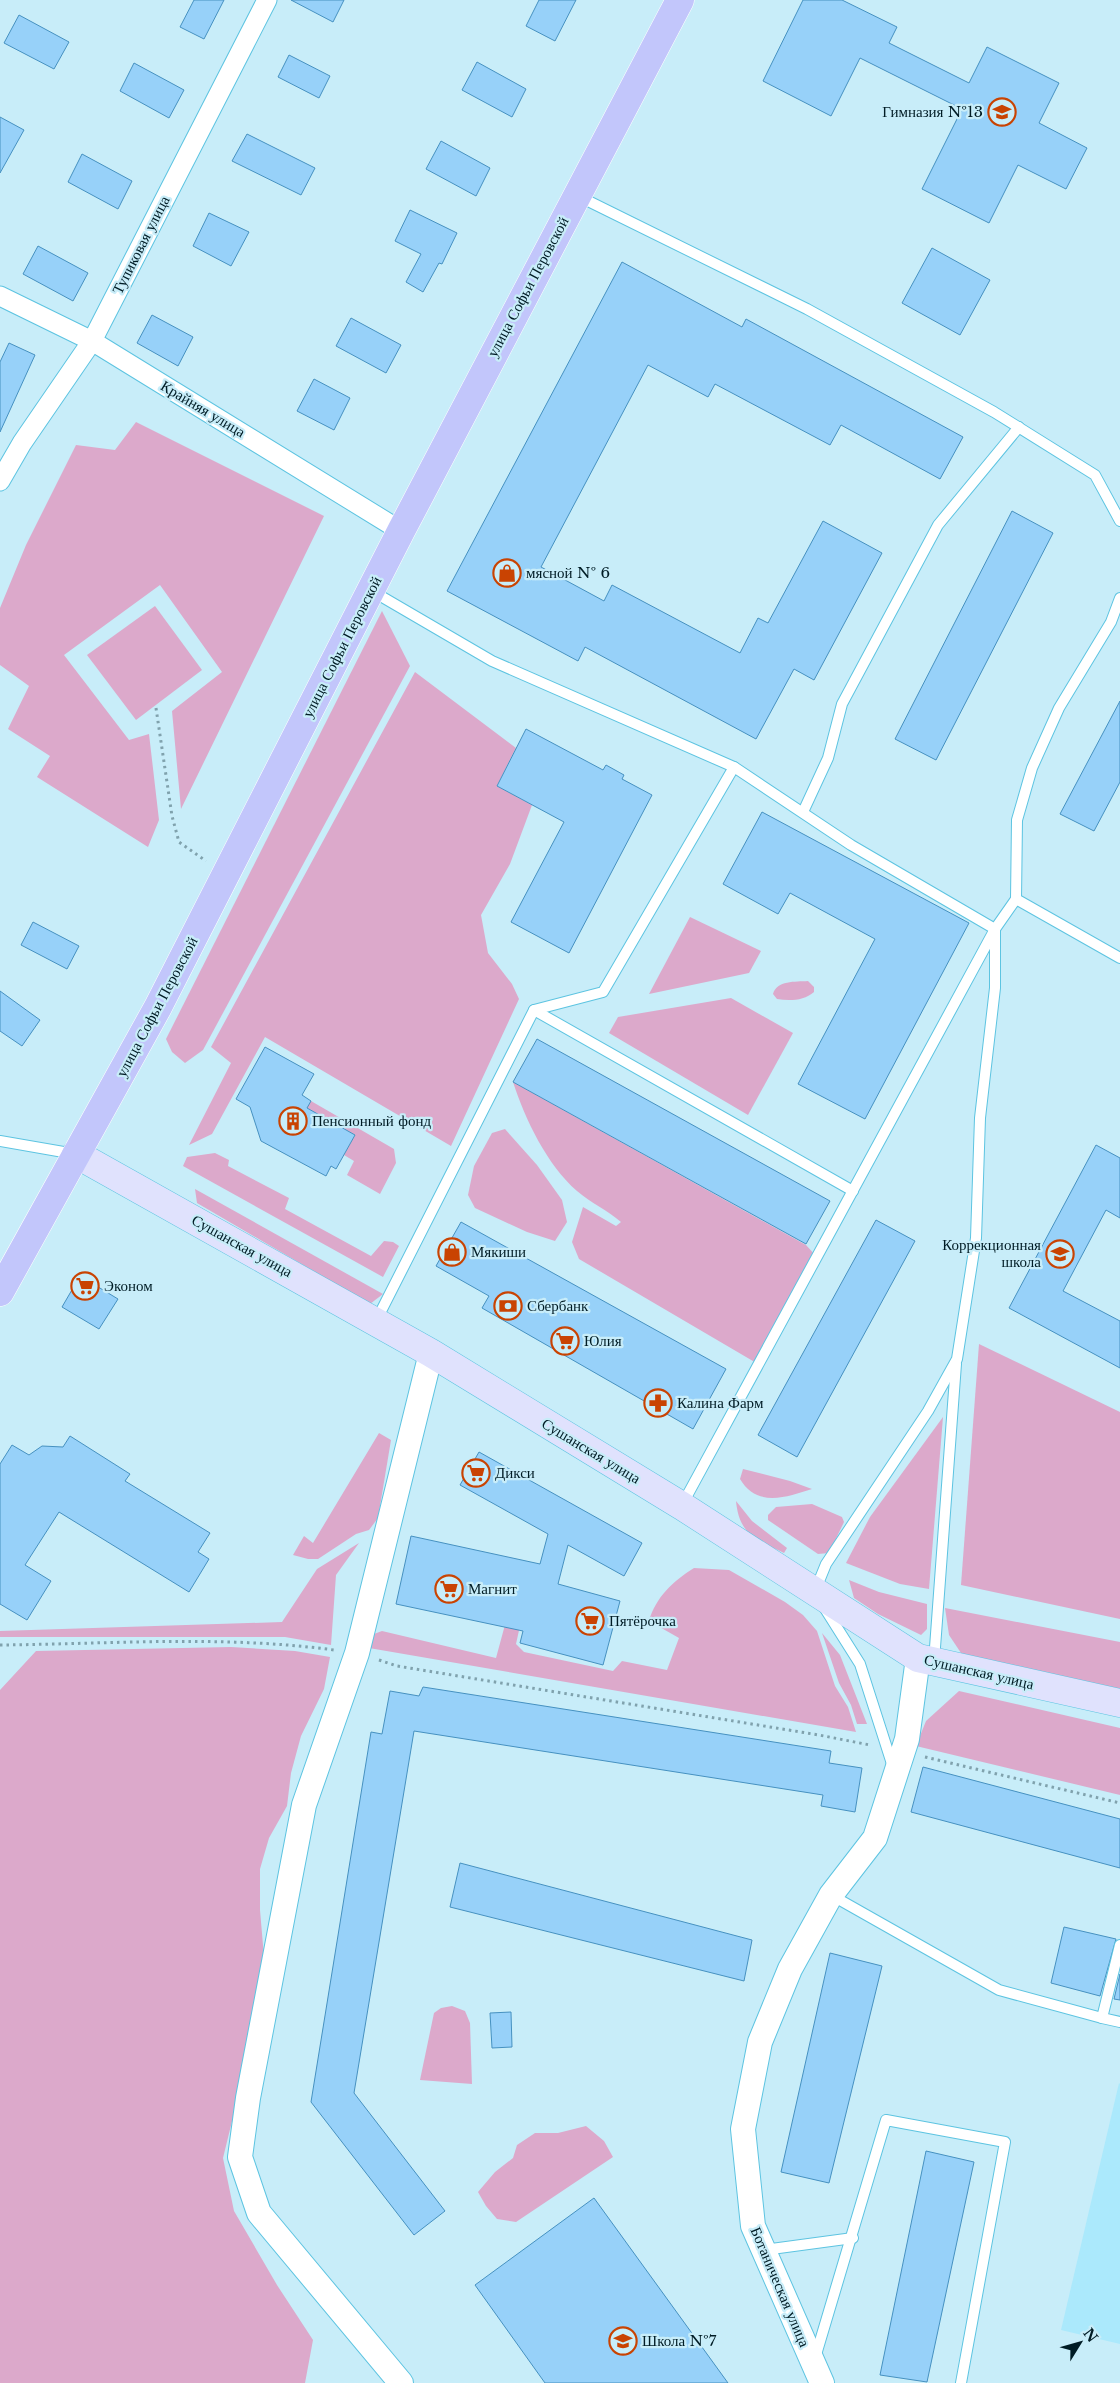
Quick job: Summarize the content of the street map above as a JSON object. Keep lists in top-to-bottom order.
{
  "streets": {
    "main road": ["улица Софьи Перовской", "Сушанская улица"],
    "street": ["Тупиковая улица", "Крайняя улица", "Ботаническая улица"]
  },
  "crossings": [
    ["Тупиковая улица", "Крайняя улица"],
    ["улица Софьи Перовской", "Крайняя улица"],
    ["улица Софьи Перовской", "Сушанская улица"],
    ["Сушанская улица", "Ботаническая улица"]
  ],
  "places": {
    "school or university": ["Гимназия №13", "Коррекционная школа", "Школа №7"],
    "shop": ["мясной № 6", "Мякиши"],
    "building": ["Пенсионный фонд"],
    "supermarket": [
      "Эконом",
      "Юлия",
      "Дикси",
      "Магнит",
      "Пятёрочка"
    ],
    "bank": ["Сбербанк"],
    "pharmacy": ["Калина Фарм"]
  },
  "north": "top right"
}
